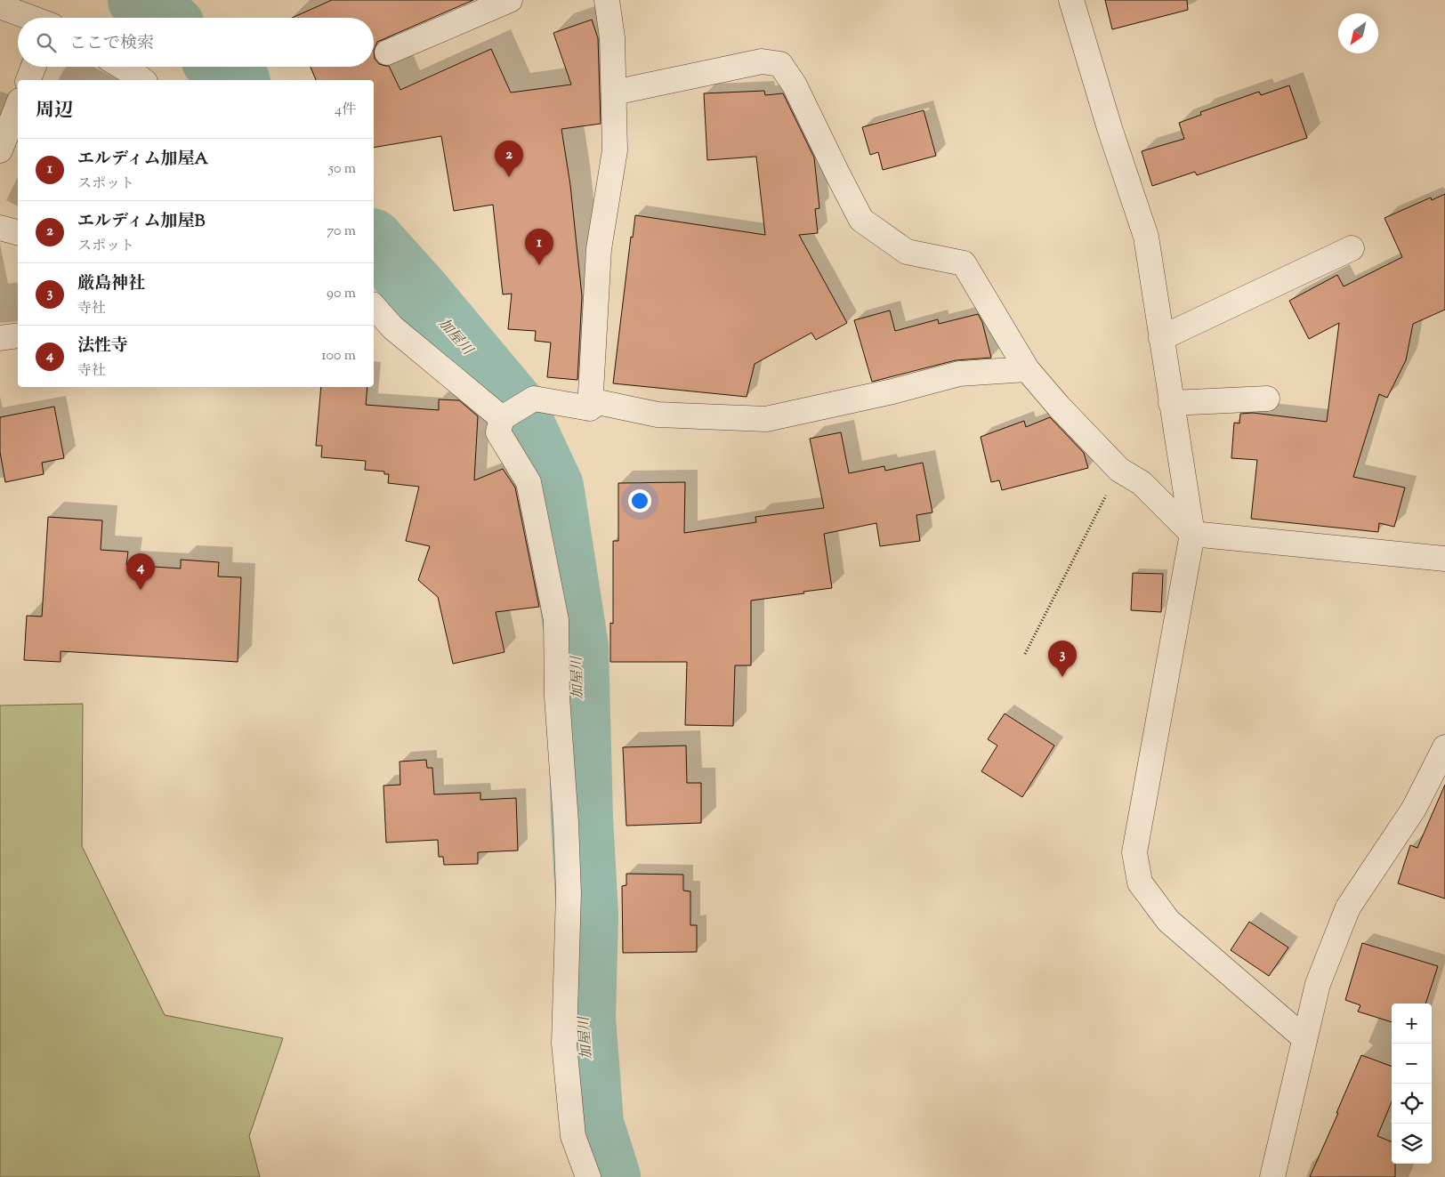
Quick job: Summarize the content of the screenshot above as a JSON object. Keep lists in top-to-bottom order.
{
  "water": ["加屋川"],
  "north": "bottom left",
  "page": {
    "search": "ここで検索",
    "heading": ["周辺", "4件"],
    "list": [
      {
        "mark": "1",
        "name": "エルディム加屋A",
        "note": "スポット",
        "value": "50 m"
      },
      {
        "mark": "2",
        "name": "エルディム加屋B",
        "note": "スポット",
        "value": "70 m"
      },
      {
        "mark": "3",
        "name": "厳島神社",
        "note": "寺社",
        "value": "90 m"
      },
      {
        "mark": "4",
        "name": "法性寺",
        "note": "寺社",
        "value": "100 m"
      }
    ],
    "pins": [
      "2",
      "1",
      "4",
      "3"
    ],
    "map_buttons": ["+", "−"]
  }
}
